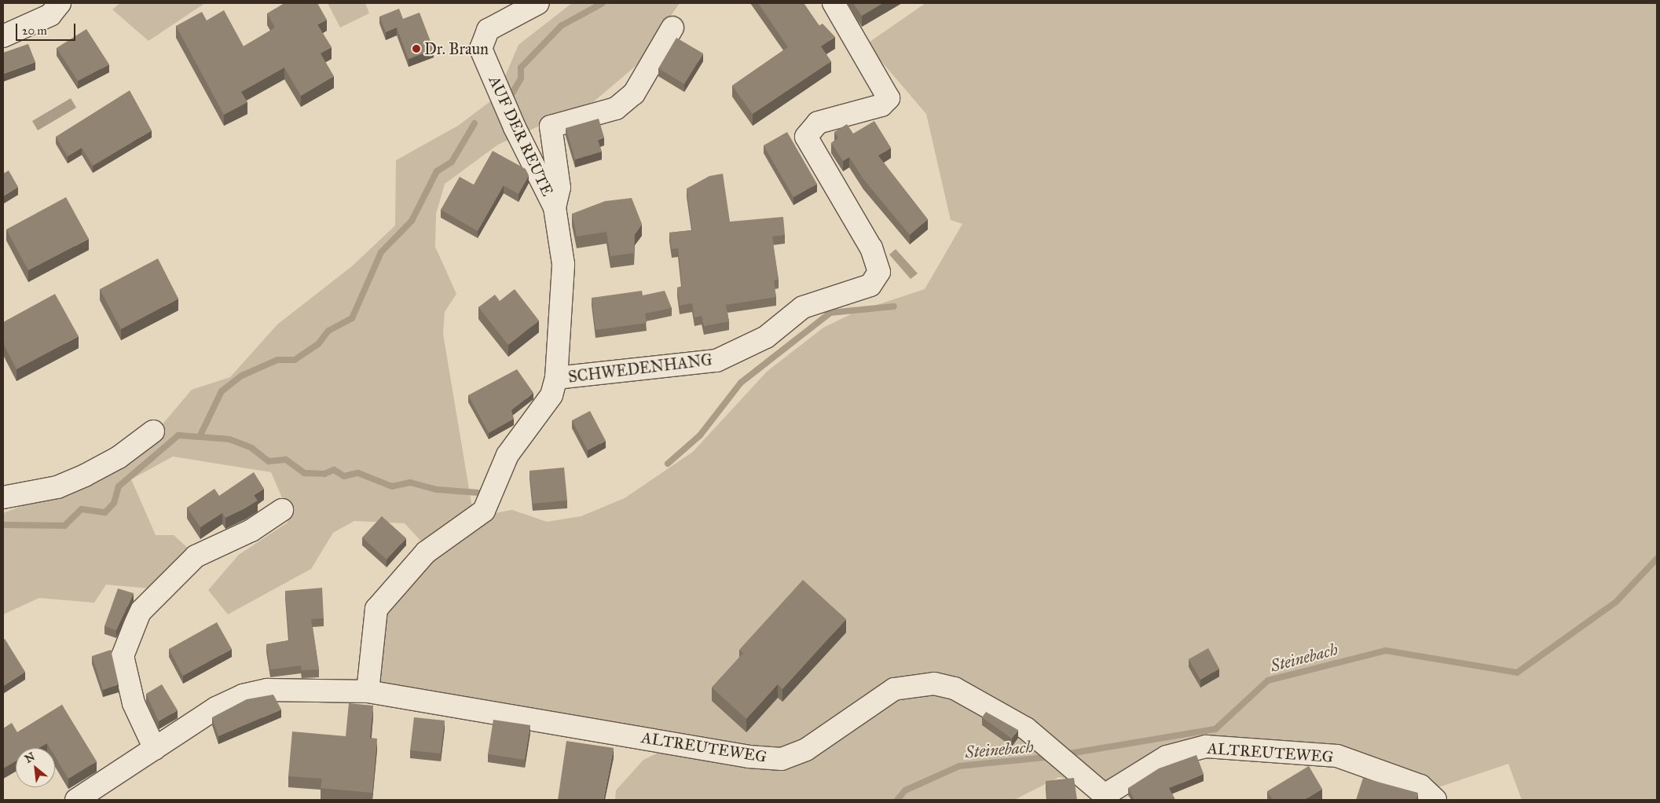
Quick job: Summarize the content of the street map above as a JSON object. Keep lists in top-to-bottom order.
{
  "streets": {
    "street": ["AUF DER REUTE", "SCHWEDENHANG", "ALTREUTEWEG"]
  },
  "crossings": [
    ["AUF DER REUTE", "SCHWEDENHANG"],
    ["AUF DER REUTE", "ALTREUTEWEG"]
  ],
  "water": ["Steinebach"],
  "places": ["Dr. Braun"],
  "scale_bar": "20 m",
  "north": "top left"
}
